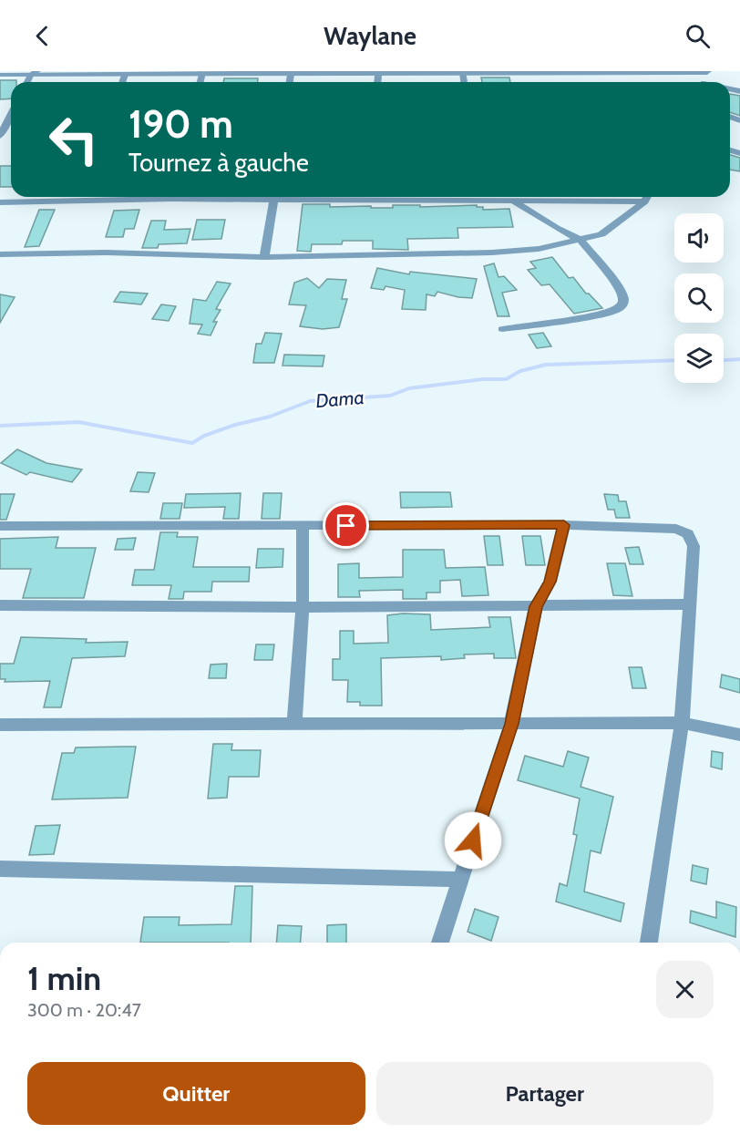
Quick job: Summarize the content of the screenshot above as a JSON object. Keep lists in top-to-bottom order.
{
  "water": ["Dama"],
  "page": {
    "header": "Waylane",
    "turn": ["190 m", "Tournez à gauche"],
    "heading": ["1 min", "300 m · 20:47"],
    "buttons": ["Quitter", "Partager"]
  }
}
